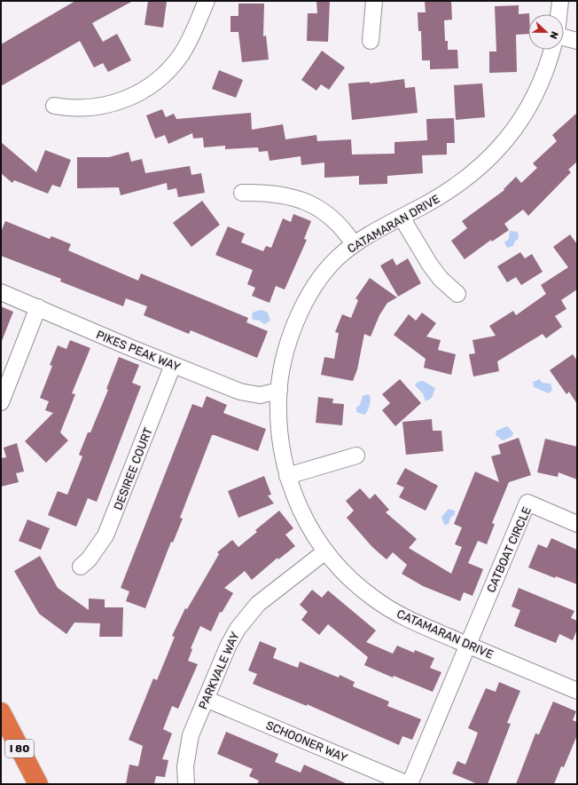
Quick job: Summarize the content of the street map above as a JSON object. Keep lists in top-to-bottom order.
{
  "streets": {
    "highway": ["I 80"],
    "street": [
      "CATAMARAN DRIVE",
      "PIKES PEAK WAY",
      "DESIREE COURT",
      "CATBOAT CIRCLE",
      "PARKVALE WAY",
      "SCHOONER WAY"
    ]
  },
  "crossings": [
    ["CATAMARAN DRIVE", "PIKES PEAK WAY"],
    ["CATAMARAN DRIVE", "CATBOAT CIRCLE"],
    ["CATAMARAN DRIVE", "PARKVALE WAY"],
    ["CATAMARAN DRIVE", "SCHOONER WAY"],
    ["PIKES PEAK WAY", "DESIREE COURT"],
    ["CATBOAT CIRCLE", "SCHOONER WAY"],
    ["PARKVALE WAY", "SCHOONER WAY"]
  ],
  "north": "right"
}
